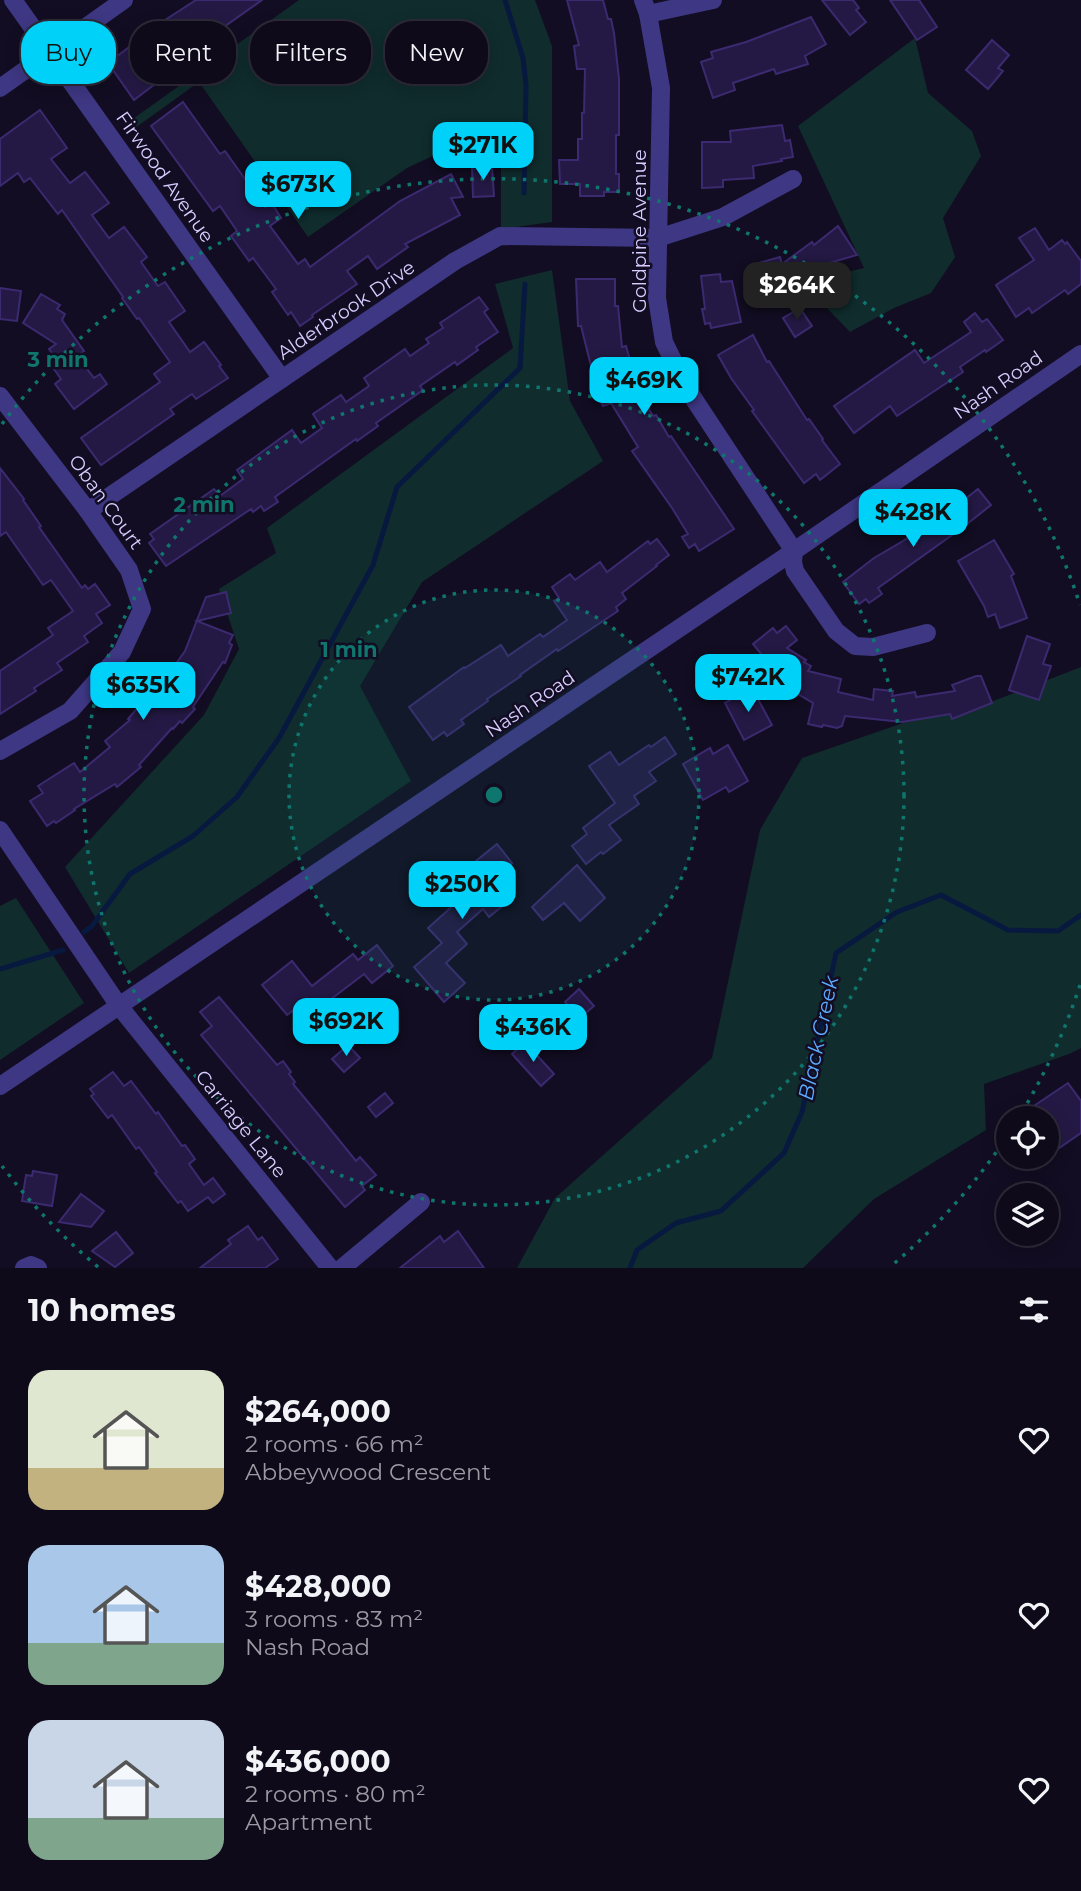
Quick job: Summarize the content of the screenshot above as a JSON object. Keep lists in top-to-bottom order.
{
  "streets": {
    "street": [
      "Firwood Avenue",
      "Goldpine Avenue",
      "Alderbrook Drive",
      "Nash Road",
      "Oban Court",
      "Carriage Lane"
    ]
  },
  "crossings": [
    ["Firwood Avenue", "Alderbrook Drive"],
    ["Goldpine Avenue", "Alderbrook Drive"],
    ["Goldpine Avenue", "Nash Road"],
    ["Alderbrook Drive", "Oban Court"],
    ["Nash Road", "Carriage Lane"]
  ],
  "water": ["Black Creek"],
  "page": {
    "chip": [
      "Buy",
      "Rent",
      "Filters",
      "New"
    ],
    "price": [
      "$271K",
      "$673K",
      "$264K",
      "$469K",
      "$428K",
      "$742K",
      "$635K",
      "$250K",
      "$692K",
      "$436K"
    ],
    "heading": "10 homes",
    "list": [
      {
        "name": "$264,000",
        "note": "2 rooms · 66 m² · Abbeywood Crescent"
      },
      {
        "name": "$428,000",
        "note": "3 rooms · 83 m² · Nash Road"
      },
      {
        "name": "$436,000",
        "note": "2 rooms · 80 m² · Apartment"
      }
    ]
  },
  "rings": ["3 min", "2 min", "1 min"]
}
